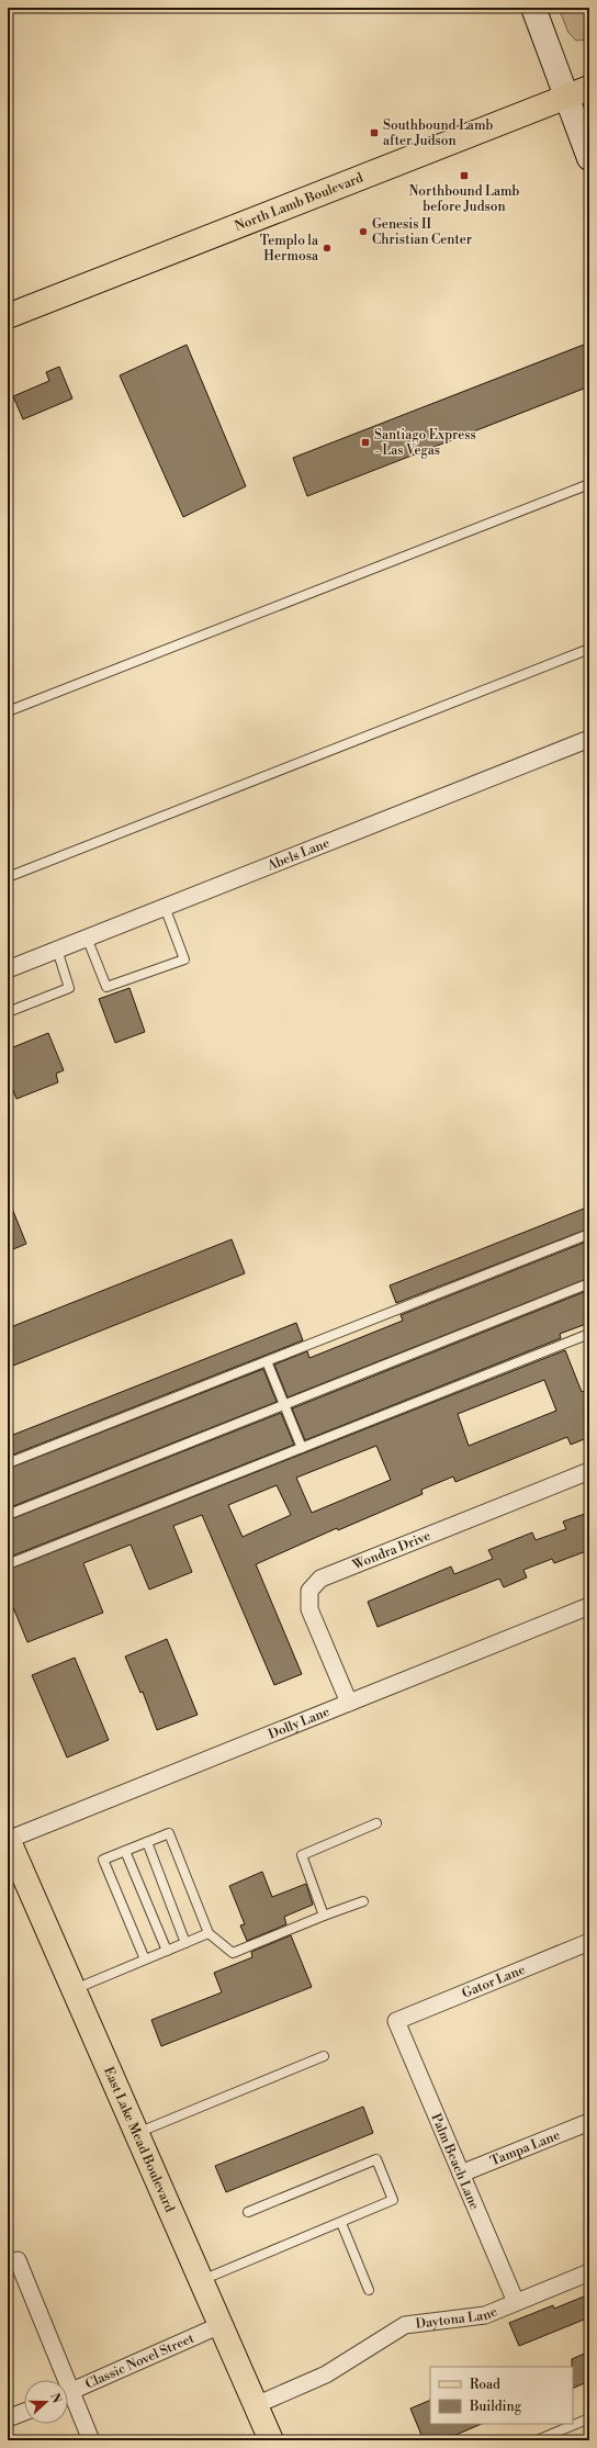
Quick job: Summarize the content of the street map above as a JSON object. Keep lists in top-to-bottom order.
{
  "streets": {
    "main road": ["North Lamb Boulevard", "East Lake Mead Boulevard"],
    "street": [
      "Abels Lane",
      "Wondra Drive",
      "Dolly Lane",
      "Gator Lane",
      "Tampa Lane",
      "Palm Beach Lane",
      "Daytona Lane",
      "Classic Novel Street"
    ]
  },
  "crossings": [
    ["Wondra Drive", "Dolly Lane"],
    ["Dolly Lane", "East Lake Mead Boulevard"],
    ["Gator Lane", "Palm Beach Lane"],
    ["East Lake Mead Boulevard", "Daytona Lane"],
    ["East Lake Mead Boulevard", "Classic Novel Street"],
    ["Tampa Lane", "Palm Beach Lane"],
    ["Palm Beach Lane", "Daytona Lane"]
  ],
  "places": {
    "transit": ["Southbound Lamb after Judson", "Northbound Lamb before Judson", "Santiago Express - Las Vegas"],
    "other": ["Genesis II Christian Center", "Templo la Hermosa"]
  },
  "legend": ["Road", "Building"],
  "north": "right"
}
